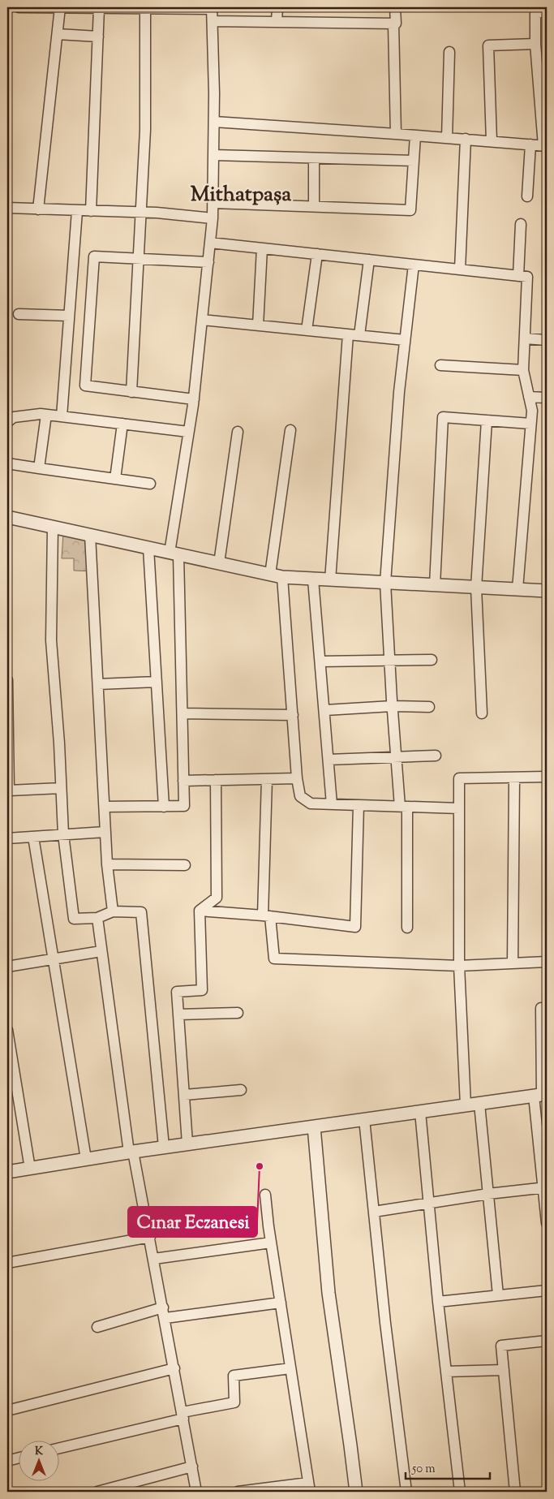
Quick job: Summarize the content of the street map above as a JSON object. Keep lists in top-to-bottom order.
{
  "districts": ["Mithatpaşa"],
  "places": ["Cınar Eczanesi"],
  "scale_bar": "50 m",
  "north": "top"
}
